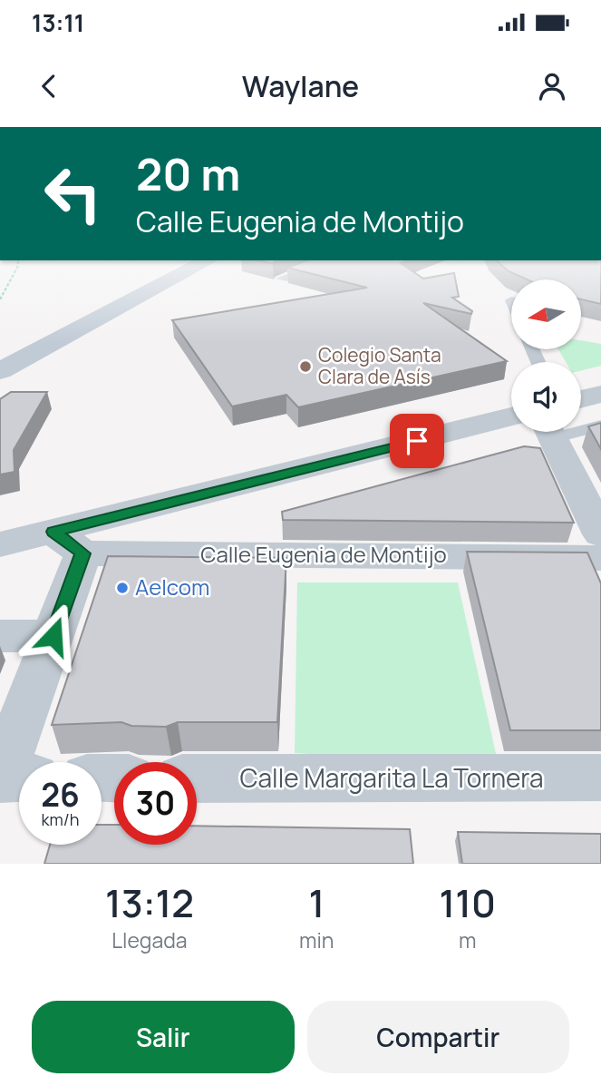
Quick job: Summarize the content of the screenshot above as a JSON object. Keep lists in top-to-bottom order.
{
  "streets": {
    "street": ["Calle Eugenia de Montijo", "Calle Margarita La Tornera"]
  },
  "places": ["Colegio Santa Clara de Asís", "Aelcom"],
  "north": "left",
  "page": {
    "status": "13:11",
    "header": "Waylane",
    "turn": ["20 m", "Calle Eugenia de Montijo"],
    "speed": "26 km/h",
    "limit": "30",
    "eta": [
      "13:12",
      "Llegada",
      "1",
      "min",
      "110",
      "m"
    ],
    "buttons": ["Salir", "Compartir"]
  }
}
